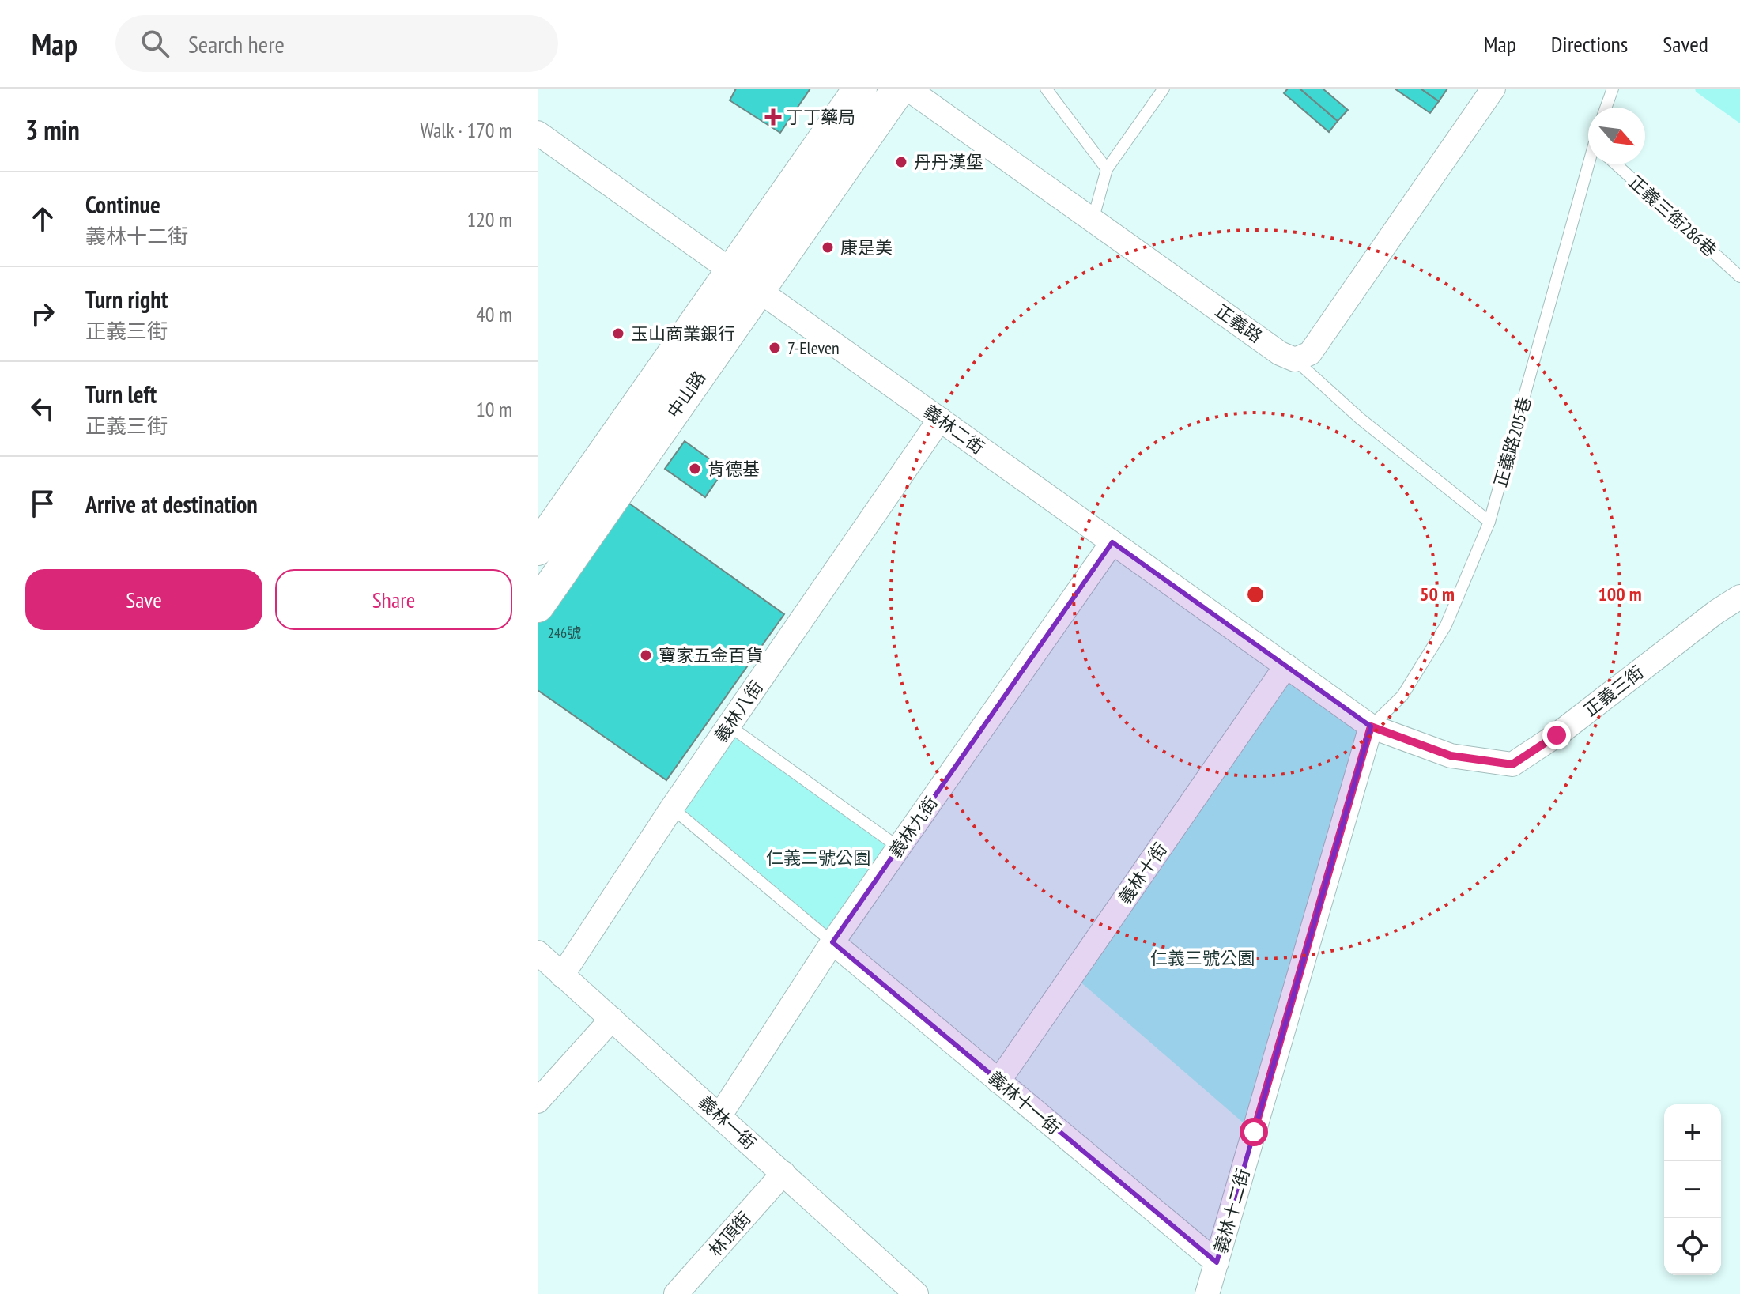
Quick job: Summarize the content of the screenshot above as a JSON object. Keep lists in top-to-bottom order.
{
  "streets": {
    "main road": ["中山路"],
    "street": [
      "正義路",
      "義林二街",
      "正義三街",
      "義林八街",
      "義林九街",
      "義林十街",
      "義林十一街",
      "義林一街",
      "義林十二街",
      "林頂街"
    ],
    "lane": ["正義三街286巷", "正義路205巷"]
  },
  "crossings": [
    ["中山路", "義林二街"],
    ["義林二街", "正義路205巷"],
    ["義林二街", "正義三街"],
    ["義林二街", "義林八街"],
    ["義林二街", "義林九街"],
    ["義林二街", "義林十街"],
    ["義林二街", "義林十二街"],
    ["正義路205巷", "正義三街"],
    ["正義路205巷", "義林十二街"],
    ["正義三街", "義林十二街"],
    ["義林八街", "義林一街"],
    ["義林九街", "義林十一街"],
    ["義林九街", "義林一街"],
    ["義林十街", "義林十一街"],
    ["義林十一街", "義林十二街"],
    ["義林一街", "林頂街"]
  ],
  "parks": ["仁義二號公園", "仁義三號公園"],
  "places": {
    "health": ["丁丁藥局"],
    "other": [
      "丹丹漢堡",
      "康是美",
      "玉山商業銀行",
      "7-Eleven",
      "肯德基",
      "寶家五金百貨"
    ]
  },
  "house_numbers": ["246號"],
  "north": "bottom right",
  "page": {
    "header": "Map",
    "search": "Search here",
    "nav": ["Map", "Directions", "Saved"],
    "heading": ["3 min", "Walk · 170 m"],
    "list": [
      ["Continue", "義林十二街", "120 m"],
      ["Turn right", "正義三街", "40 m"],
      ["Turn left", "正義三街", "10 m"],
      "Arrive at destination"
    ],
    "buttons": ["Save", "Share"],
    "map_buttons": ["+", "−"]
  },
  "rings": ["50 m", "100 m"]
}
